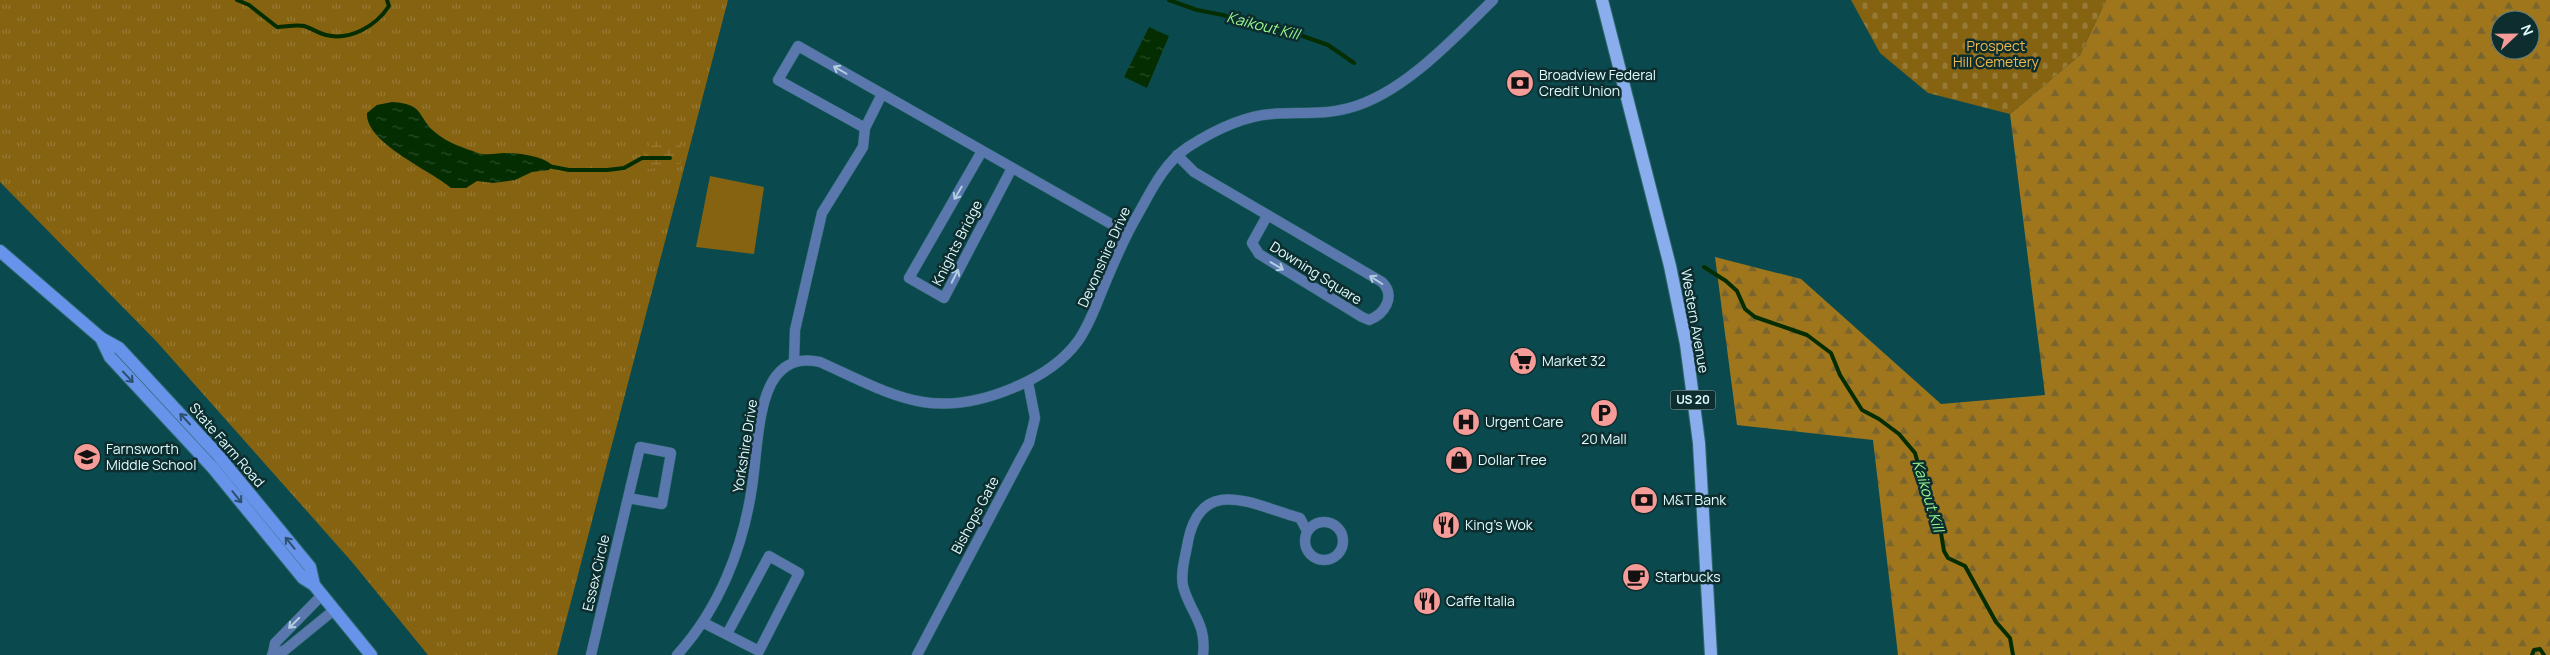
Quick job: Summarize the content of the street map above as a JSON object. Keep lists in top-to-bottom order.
{
  "streets": {
    "main road": ["Western Avenue", "US 20", "State Farm Road"],
    "street": [
      "Knights Bridge",
      "Devonshire Drive",
      "Downing Square",
      "Yorkshire Drive",
      "Bishops Gate",
      "Essex Circle"
    ]
  },
  "crossings": [
    ["Devonshire Drive", "Downing Square"],
    ["Devonshire Drive", "Yorkshire Drive"],
    ["Devonshire Drive", "Bishops Gate"]
  ],
  "water": ["Kaikout Kill"],
  "parks": ["Prospect Hill Cemetery"],
  "places": {
    "bank": ["Broadview Federal Credit Union", "M&T Bank"],
    "supermarket": ["Market 32"],
    "parking": ["20 Mall"],
    "hospital": ["Urgent Care"],
    "school or university": ["Farnsworth Middle School"],
    "shop": ["Dollar Tree"],
    "restaurant": ["King’s Wok", "Caffe Italia"],
    "cafe": ["Starbucks"]
  },
  "north": "right"
}
